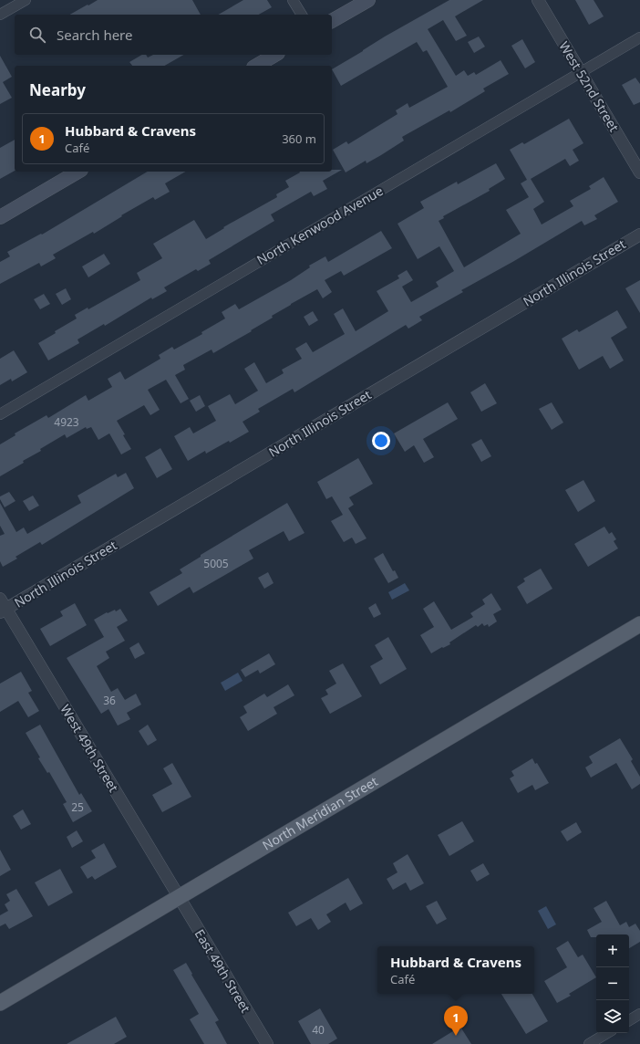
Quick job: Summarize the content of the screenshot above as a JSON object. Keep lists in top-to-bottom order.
{
  "streets": {
    "main road": ["North Meridian Street"],
    "street": [
      "West 52nd Street",
      "North Kenwood Avenue",
      "North Illinois Street",
      "West 49th Street",
      "East 49th Street"
    ]
  },
  "crossings": [
    ["West 52nd Street", "North Kenwood Avenue"],
    ["North Illinois Street", "West 49th Street"],
    ["West 49th Street", "North Meridian Street"],
    ["West 49th Street", "East 49th Street"],
    ["North Meridian Street", "East 49th Street"]
  ],
  "house_numbers": [
    "4923",
    "5005",
    "36",
    "25",
    "40"
  ],
  "page": {
    "search": "Search here",
    "heading": "Nearby",
    "list": [
      {
        "mark": "1",
        "name": "Hubbard & Cravens",
        "note": "Café",
        "value": "360 m"
      }
    ],
    "map_buttons": ["+", "−"],
    "popup": ["Hubbard & Cravens", "Café"],
    "pins": "1"
  }
}
